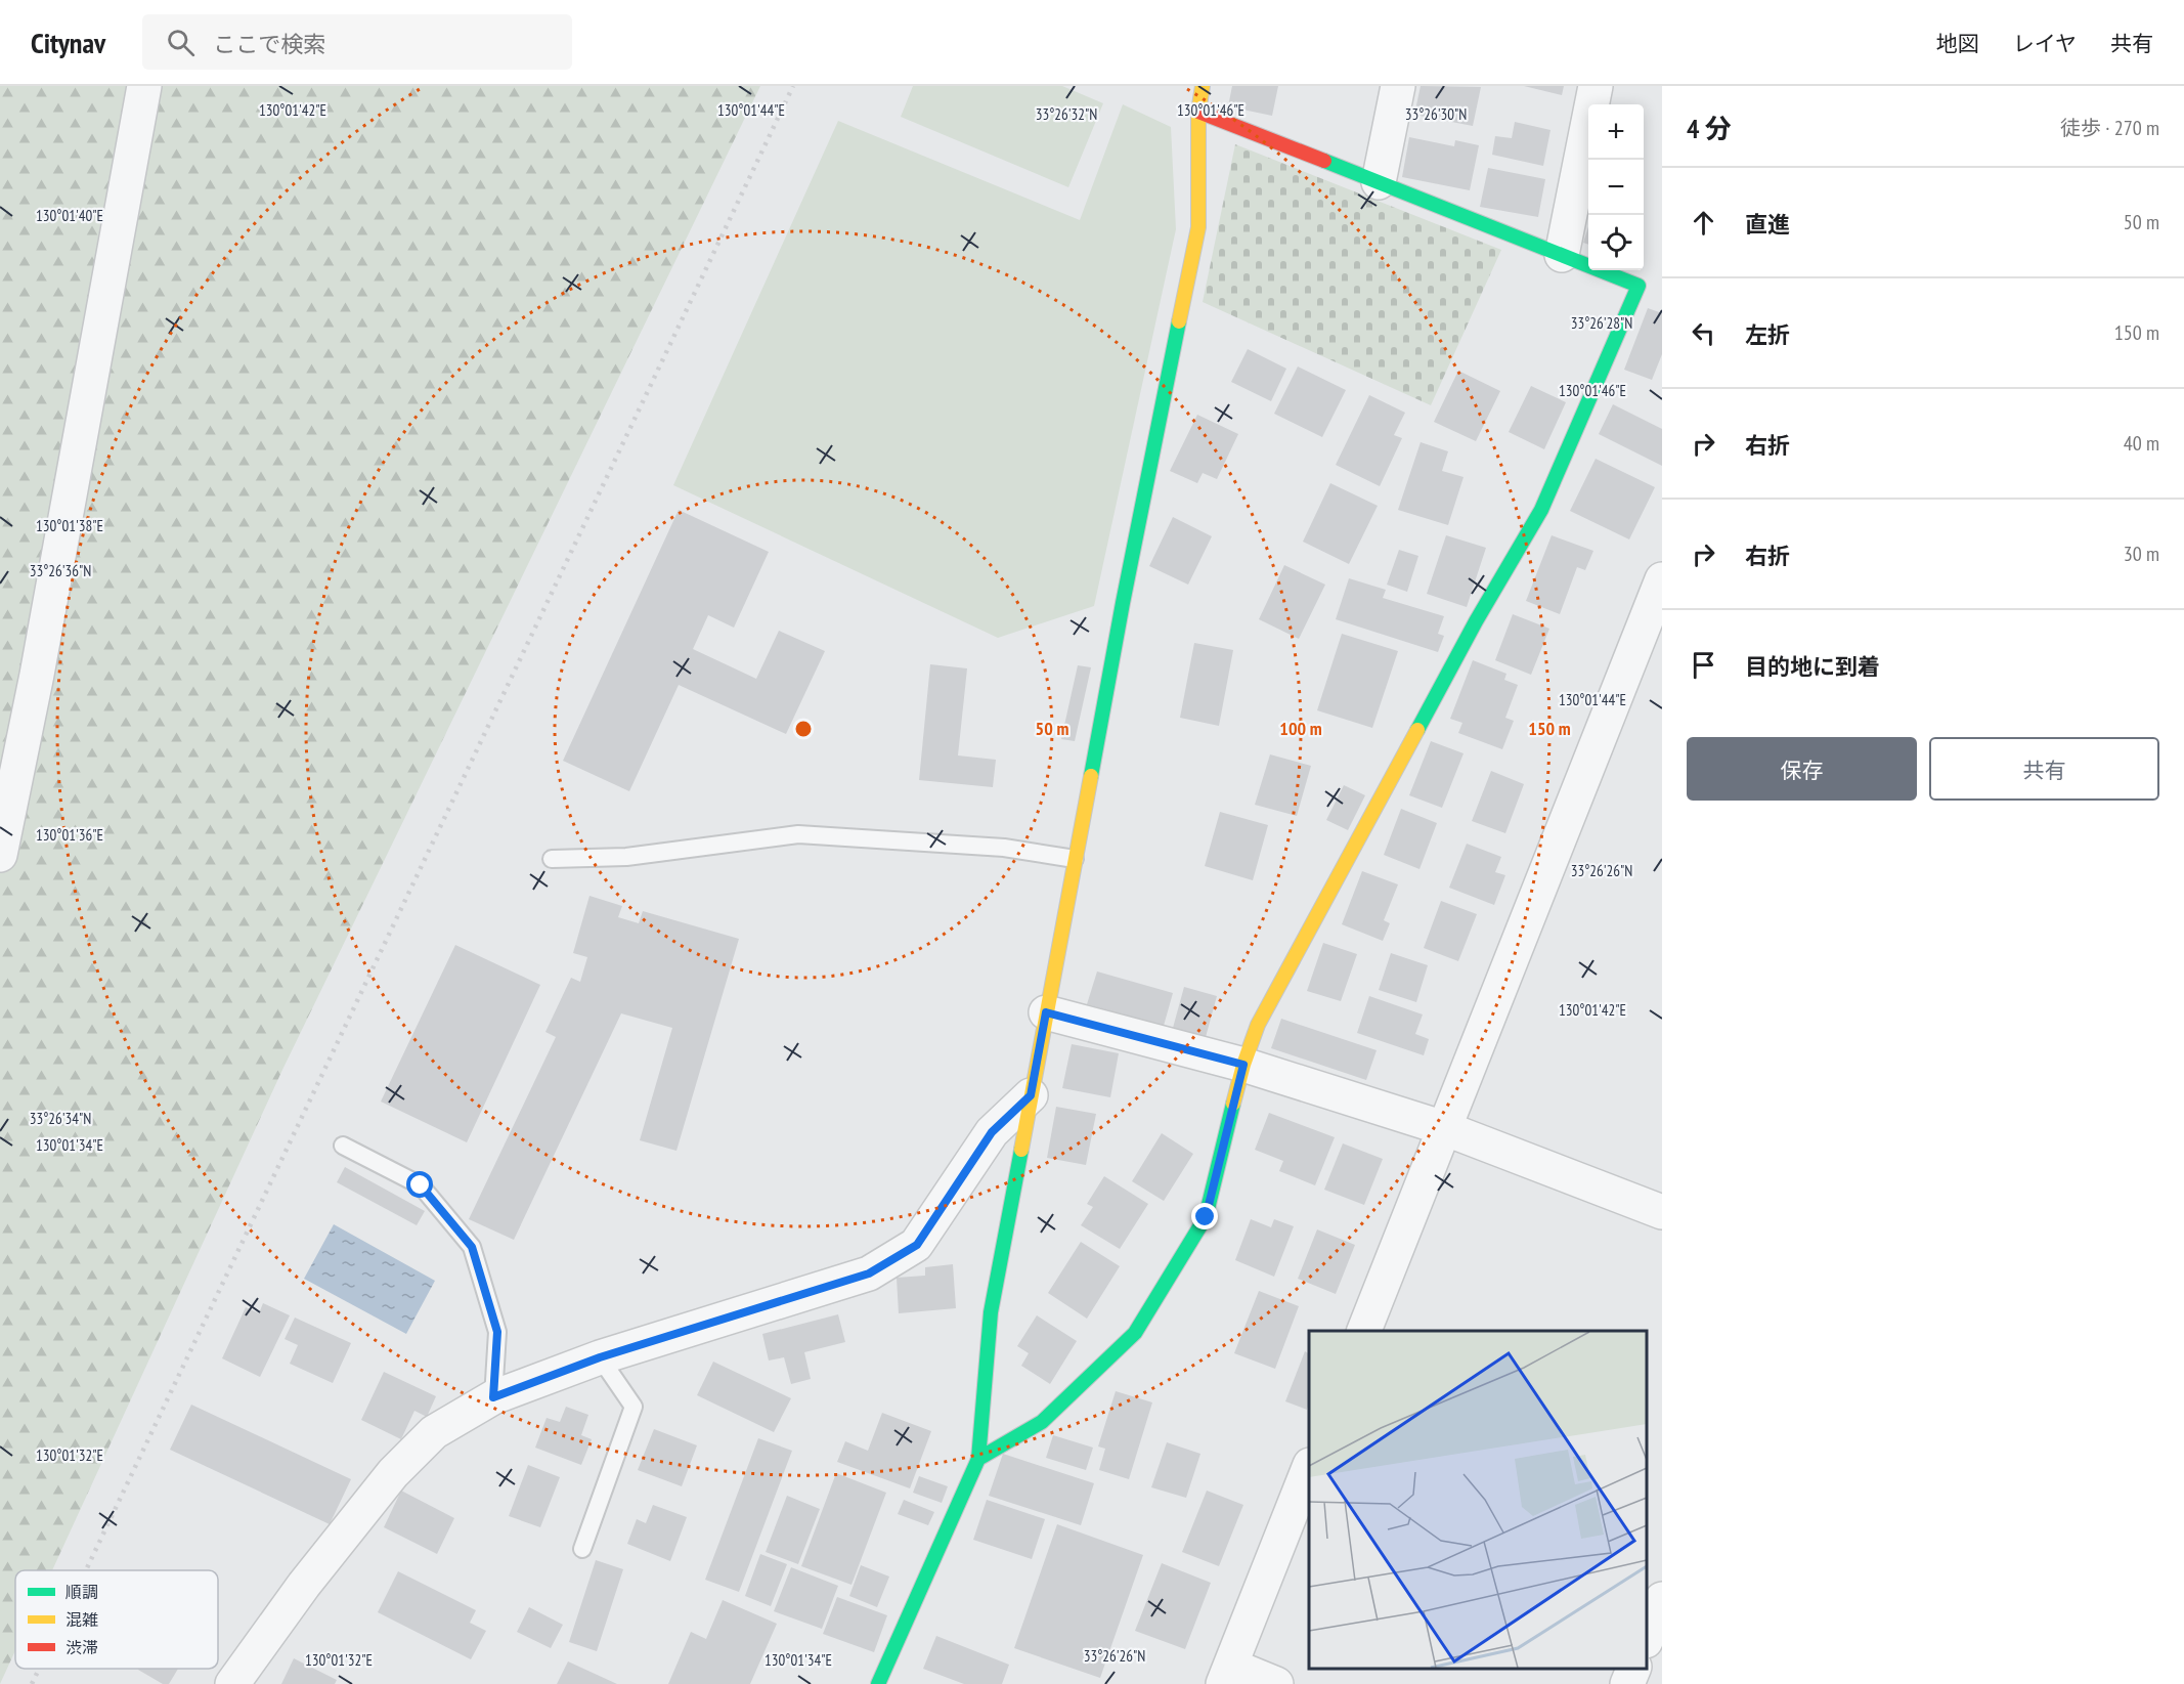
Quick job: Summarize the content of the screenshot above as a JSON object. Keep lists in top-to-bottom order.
{
  "legend": ["順調", "混雑", "渋滞"],
  "page": {
    "header": "Citynav",
    "search": "ここで検索",
    "nav": ["地図", "レイヤ", "共有"],
    "heading": ["4 分", "徒歩 · 270 m"],
    "map_buttons": ["+", "−"],
    "list": [
      ["直進", "50 m"],
      ["左折", "150 m"],
      ["右折", "40 m"],
      ["右折", "30 m"],
      "目的地に到着"
    ],
    "buttons": ["保存", "共有"]
  },
  "coordinates": [
    "130°01'42\"E",
    "130°01'44\"E",
    "130°01'46\"E",
    "33°26'32\"N",
    "33°26'30\"N",
    "130°01'40\"E",
    "33°26'28\"N",
    "130°01'38\"E",
    "33°26'36\"N",
    "130°01'36\"E",
    "33°26'26\"N",
    "33°26'34\"N",
    "130°01'34\"E",
    "130°01'32\"E"
  ],
  "rings": ["50 m", "100 m", "150 m"]
}
